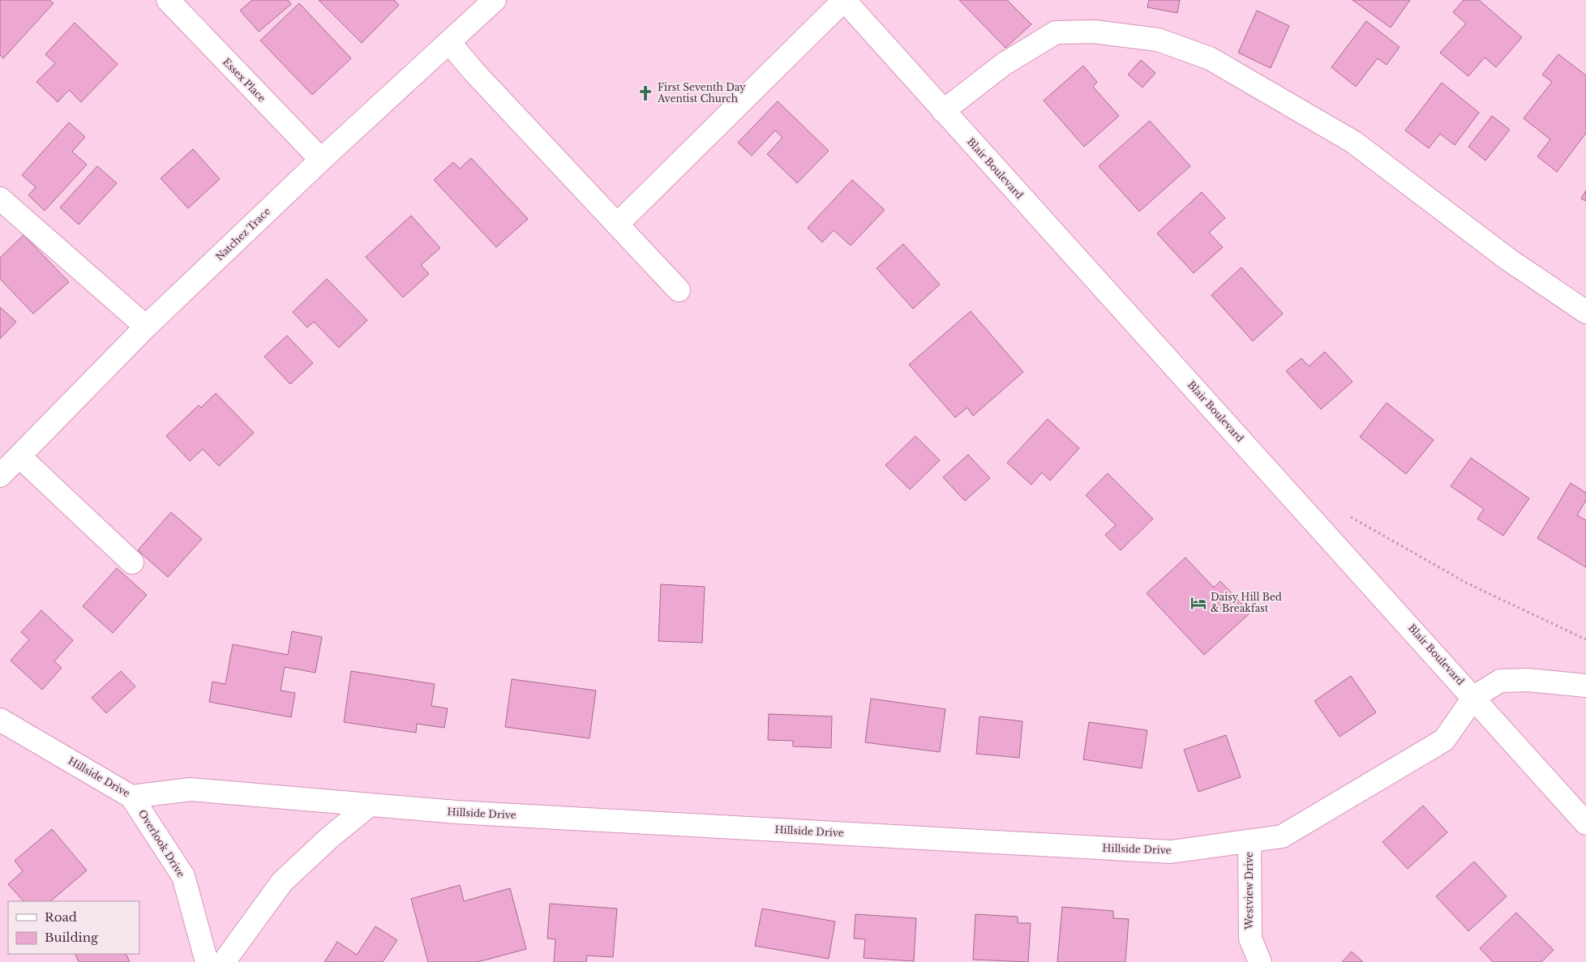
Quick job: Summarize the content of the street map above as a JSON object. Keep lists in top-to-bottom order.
{
  "streets": {
    "street": [
      "Essex Place",
      "Blair Boulevard",
      "Natchez Trace",
      "Hillside Drive",
      "Overlook Drive",
      "Westview Drive"
    ]
  },
  "crossings": [
    ["Essex Place", "Natchez Trace"],
    ["Blair Boulevard", "Hillside Drive"],
    ["Hillside Drive", "Overlook Drive"],
    ["Hillside Drive", "Westview Drive"]
  ],
  "places": {
    "church": ["First Seventh Day Aventist Church"],
    "hotel": ["Daisy Hill Bed & Breakfast"]
  },
  "legend": ["Road", "Building"]
}
